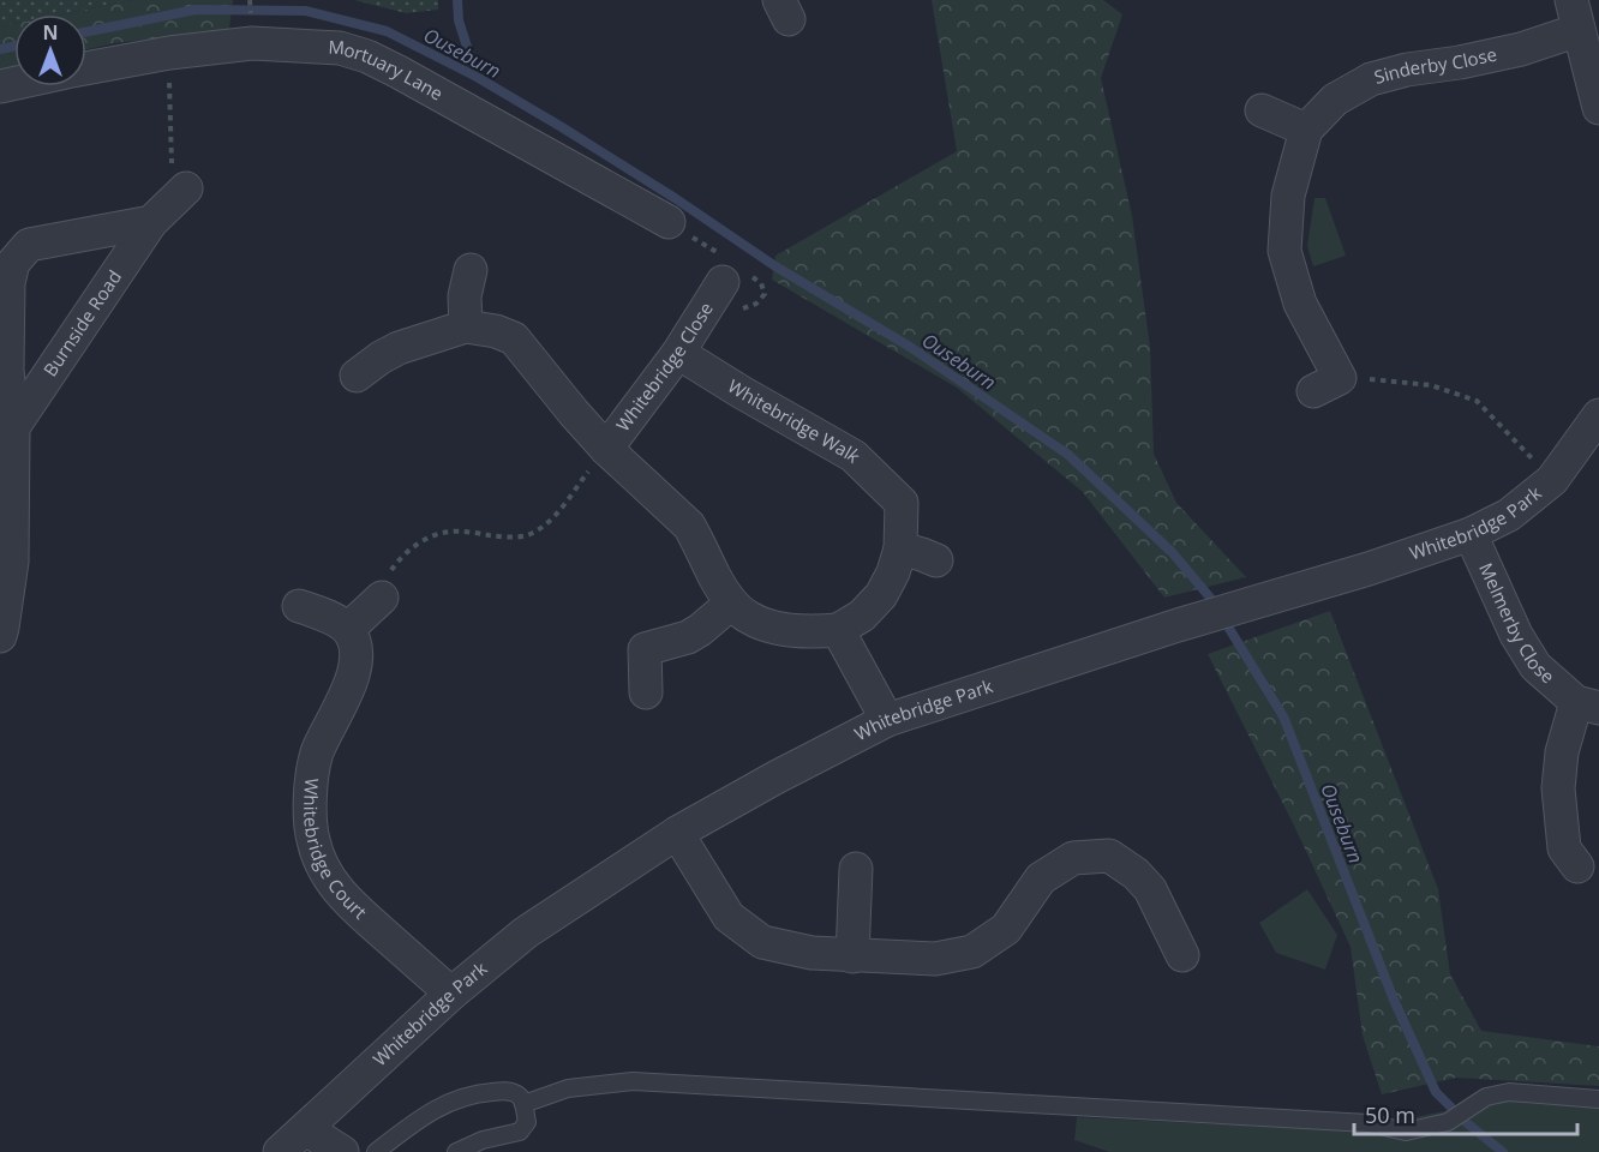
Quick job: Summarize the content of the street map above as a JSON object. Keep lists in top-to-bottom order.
{
  "streets": {
    "street": [
      "Sinderby Close",
      "Mortuary Lane",
      "Burnside Road",
      "Whitebridge Close",
      "Whitebridge Walk",
      "Whitebridge Park",
      "Melmerby Close",
      "Whitebridge Court"
    ]
  },
  "crossings": [
    ["Whitebridge Close", "Whitebridge Walk"],
    ["Whitebridge Park", "Melmerby Close"],
    ["Whitebridge Park", "Whitebridge Court"]
  ],
  "water": ["Ouseburn"],
  "scale_bar": "50 m",
  "north": "top"
}
